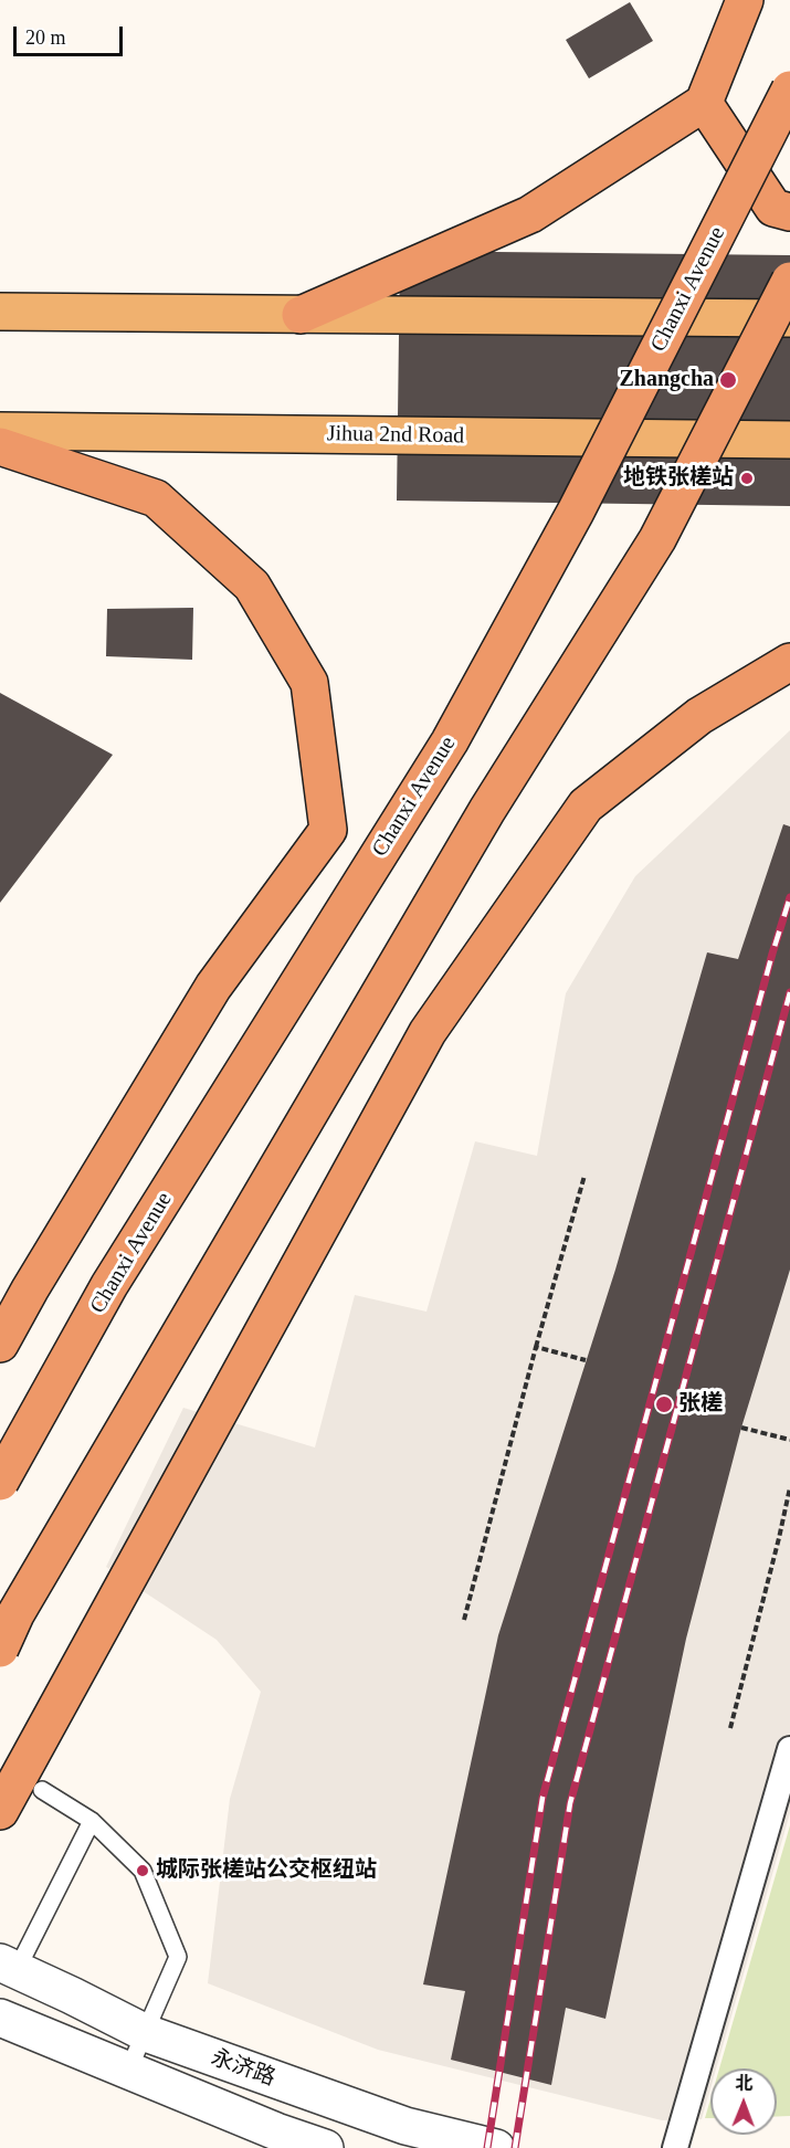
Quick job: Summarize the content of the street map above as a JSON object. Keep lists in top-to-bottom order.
{
  "streets": {
    "highway": ["Chanxi Avenue"],
    "main road": ["Jihua 2nd Road"],
    "street": ["永济路"]
  },
  "places": [
    "Zhangcha",
    "地铁张槎站",
    "张槎",
    "城际张槎站公交枢纽站"
  ],
  "scale_bar": "20 m",
  "north": "top"
}
